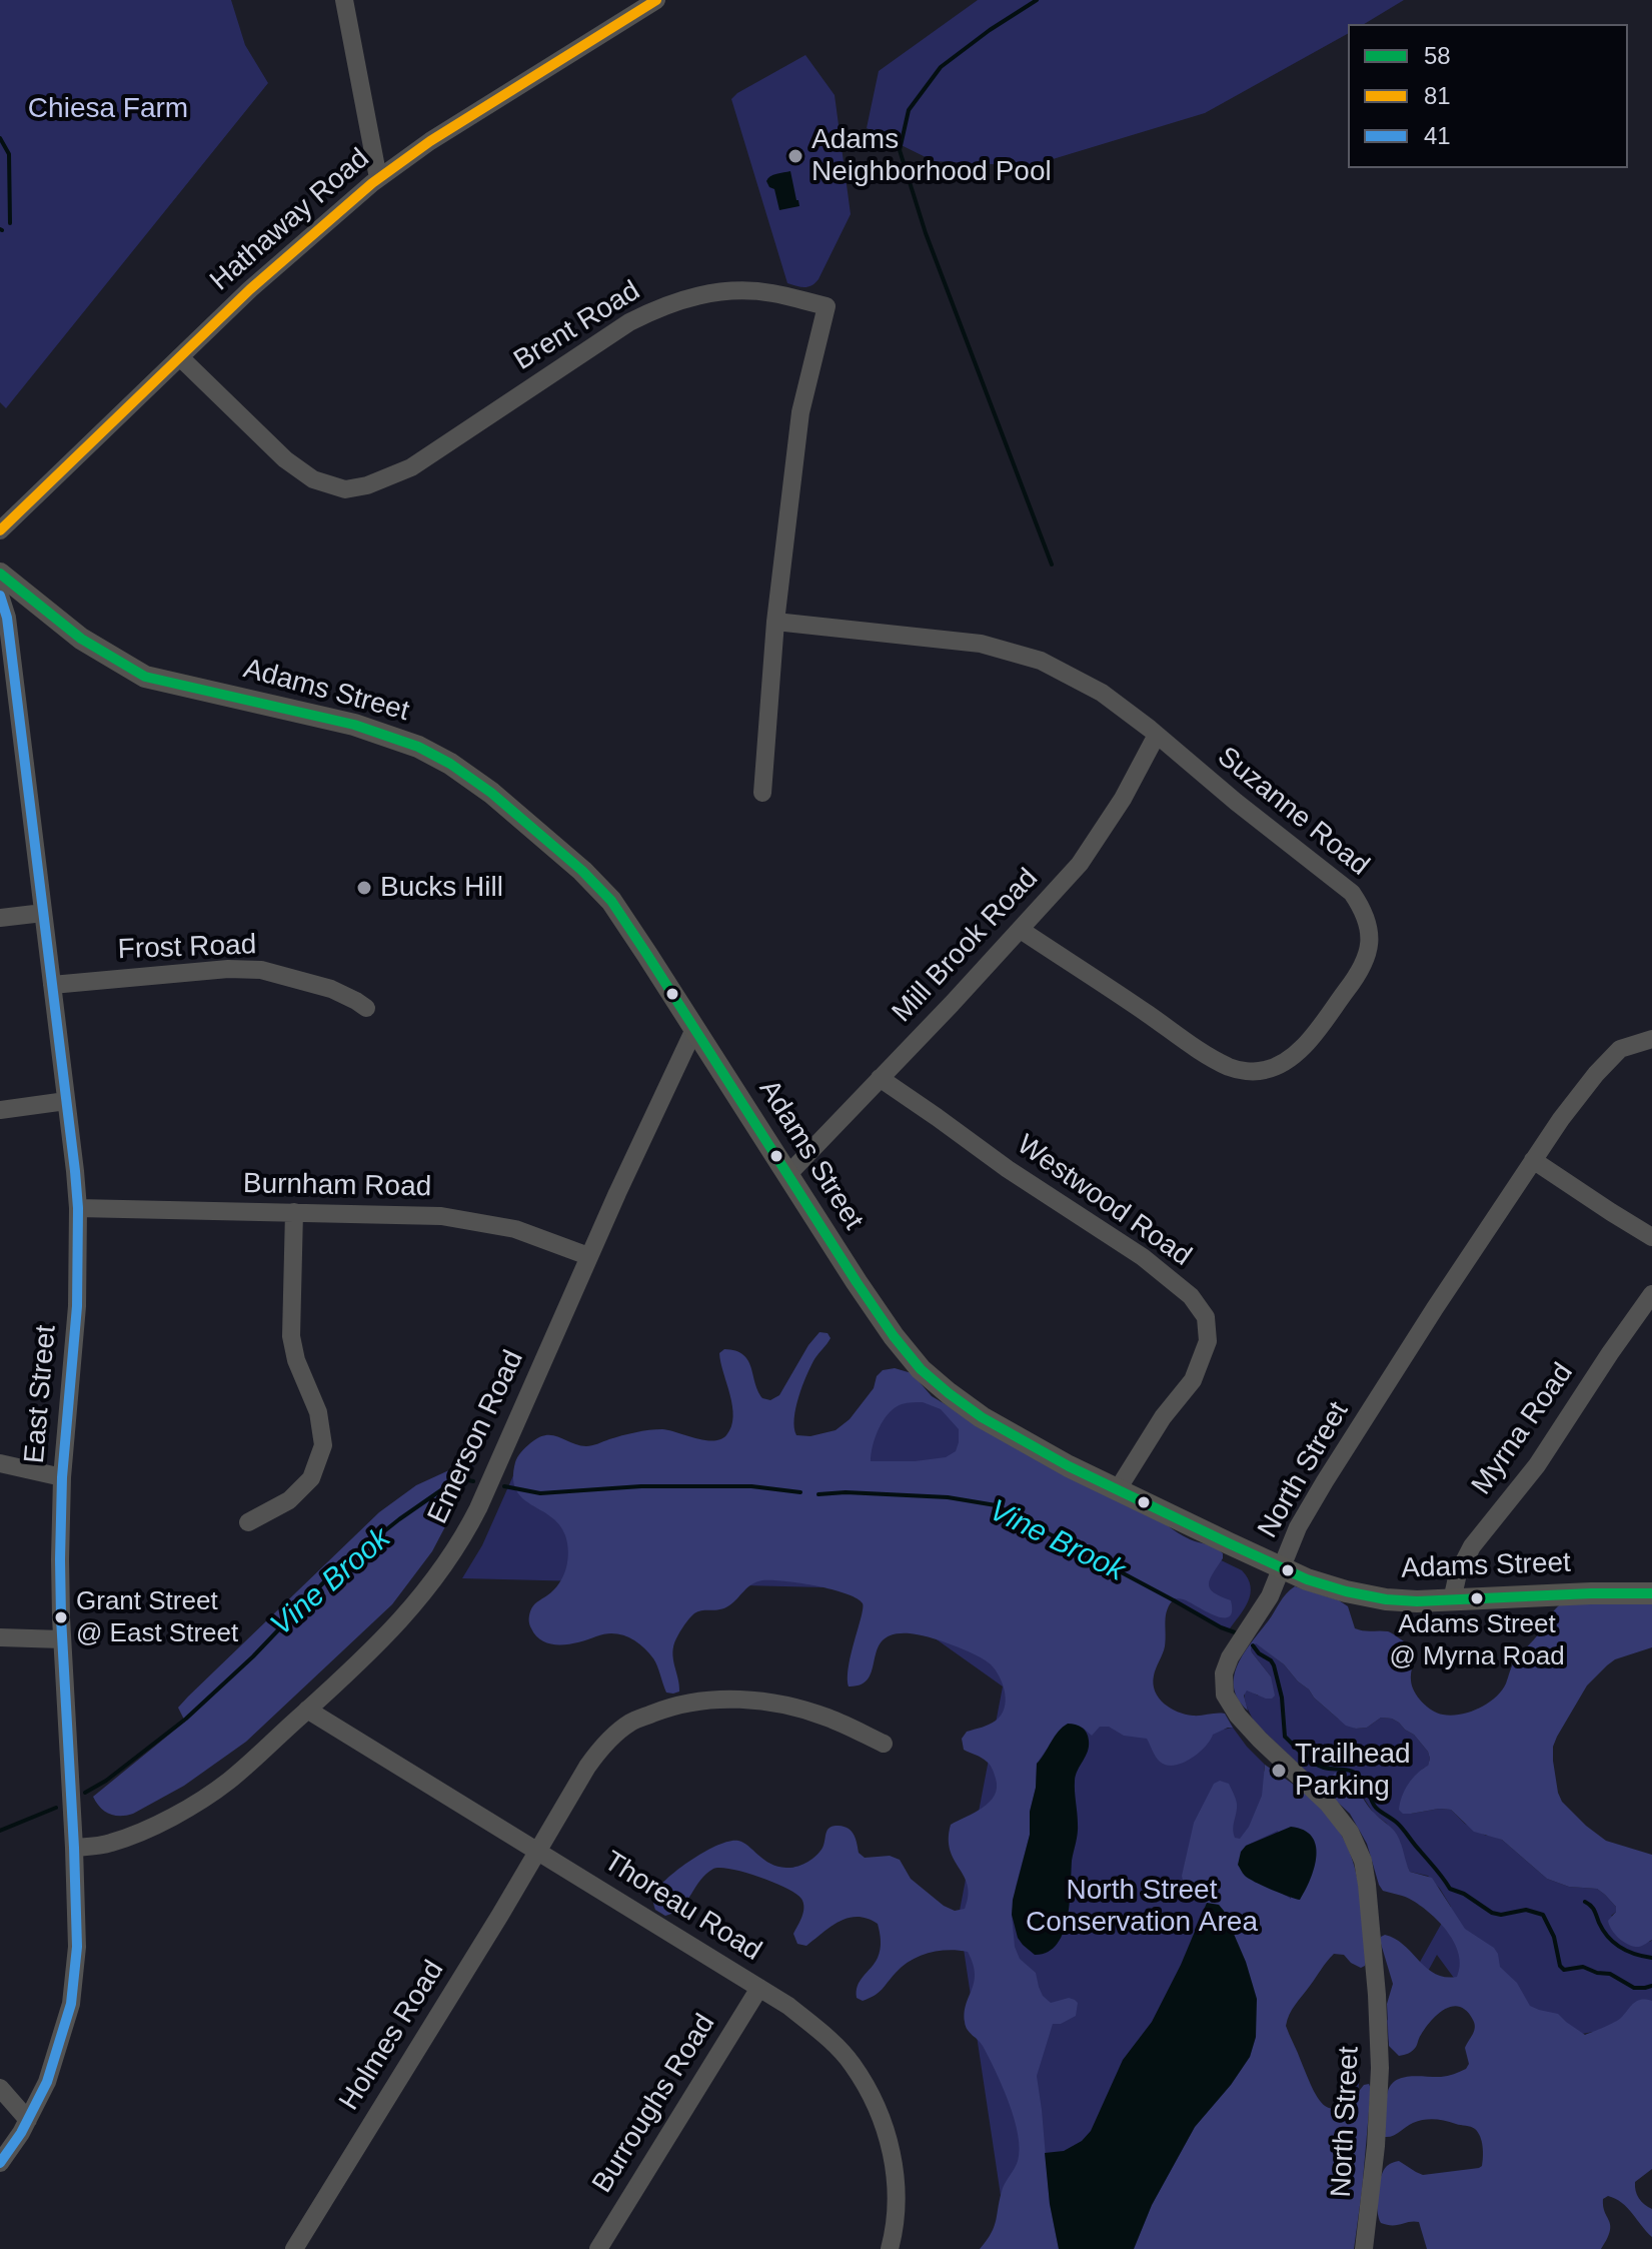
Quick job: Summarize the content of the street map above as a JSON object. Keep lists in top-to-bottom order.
{
  "streets": {
    "main road": ["Adams Street"],
    "street": [
      "Hathaway Road",
      "Brent Road",
      "Suzanne Road",
      "Mill Brook Road",
      "Frost Road",
      "Burnham Road",
      "Westwood Road",
      "East Street",
      "Myrna Road",
      "Emerson Road",
      "North Street",
      "Thoreau Road",
      "Holmes Road",
      "Burroughs Road"
    ]
  },
  "crossings": [
    ["Hathaway Road", "Brent Road"],
    ["Brent Road", "Suzanne Road"],
    ["Adams Street", "Mill Brook Road"],
    ["Adams Street", "Westwood Road"],
    ["Adams Street", "Myrna Road"],
    ["Adams Street", "Emerson Road"],
    ["Adams Street", "North Street"],
    ["Suzanne Road", "Mill Brook Road"],
    ["Mill Brook Road", "Westwood Road"],
    ["Frost Road", "East Street"],
    ["Burnham Road", "East Street"],
    ["Burnham Road", "Emerson Road"],
    ["East Street", "Emerson Road"],
    ["Emerson Road", "Thoreau Road"],
    ["Thoreau Road", "Holmes Road"],
    ["Thoreau Road", "Burroughs Road"]
  ],
  "water": ["Vine Brook"],
  "parks": ["Chiesa Farm", "North Street Conservation Area"],
  "places": [
    "Adams Neighborhood Pool",
    "Bucks Hill",
    "Adams Street @ Myrna Road",
    "Grant Street @ East Street",
    "Trailhead Parking"
  ],
  "lines": ["transit line 81", "transit line 58", "transit line 41"],
  "legend": ["58", "81", "41"]
}
